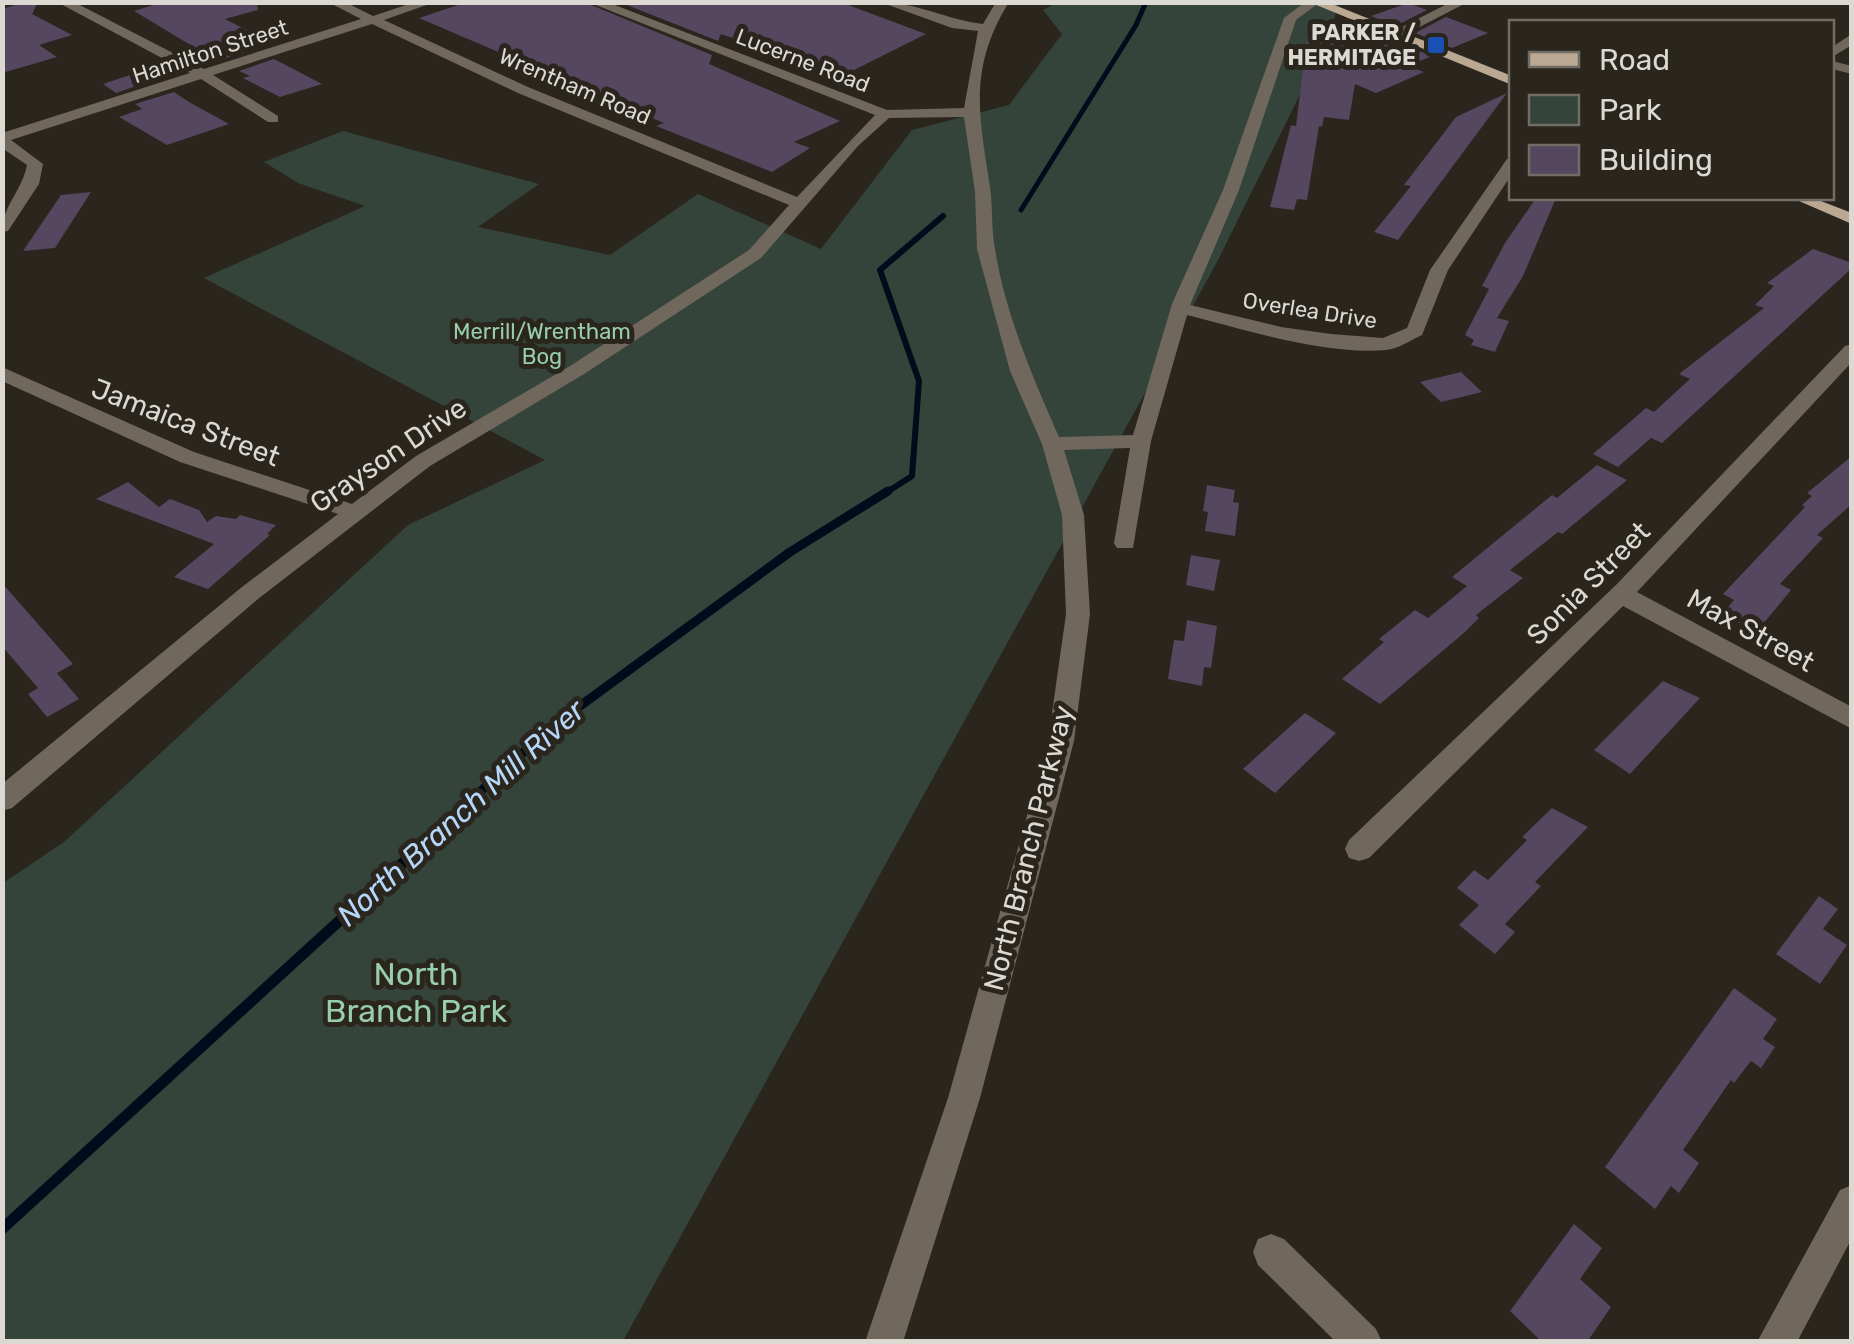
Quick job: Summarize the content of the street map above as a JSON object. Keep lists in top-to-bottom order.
{
  "streets": {
    "street": [
      "Hamilton Street",
      "Lucerne Road",
      "Wrentham Road",
      "Overlea Drive",
      "Jamaica Street",
      "Grayson Drive",
      "Sonia Street",
      "Max Street",
      "North Branch Parkway"
    ]
  },
  "crossings": [
    ["Hamilton Street", "Wrentham Road"],
    ["Lucerne Road", "Grayson Drive"],
    ["Wrentham Road", "Grayson Drive"],
    ["Jamaica Street", "Grayson Drive"],
    ["Sonia Street", "Max Street"]
  ],
  "water": ["North Branch Mill River"],
  "parks": ["Merrill/Wrentham Bog", "North Branch Park"],
  "places": {
    "transit": ["PARKER / HERMITAGE"]
  },
  "legend": ["Road", "Park", "Building"]
}
